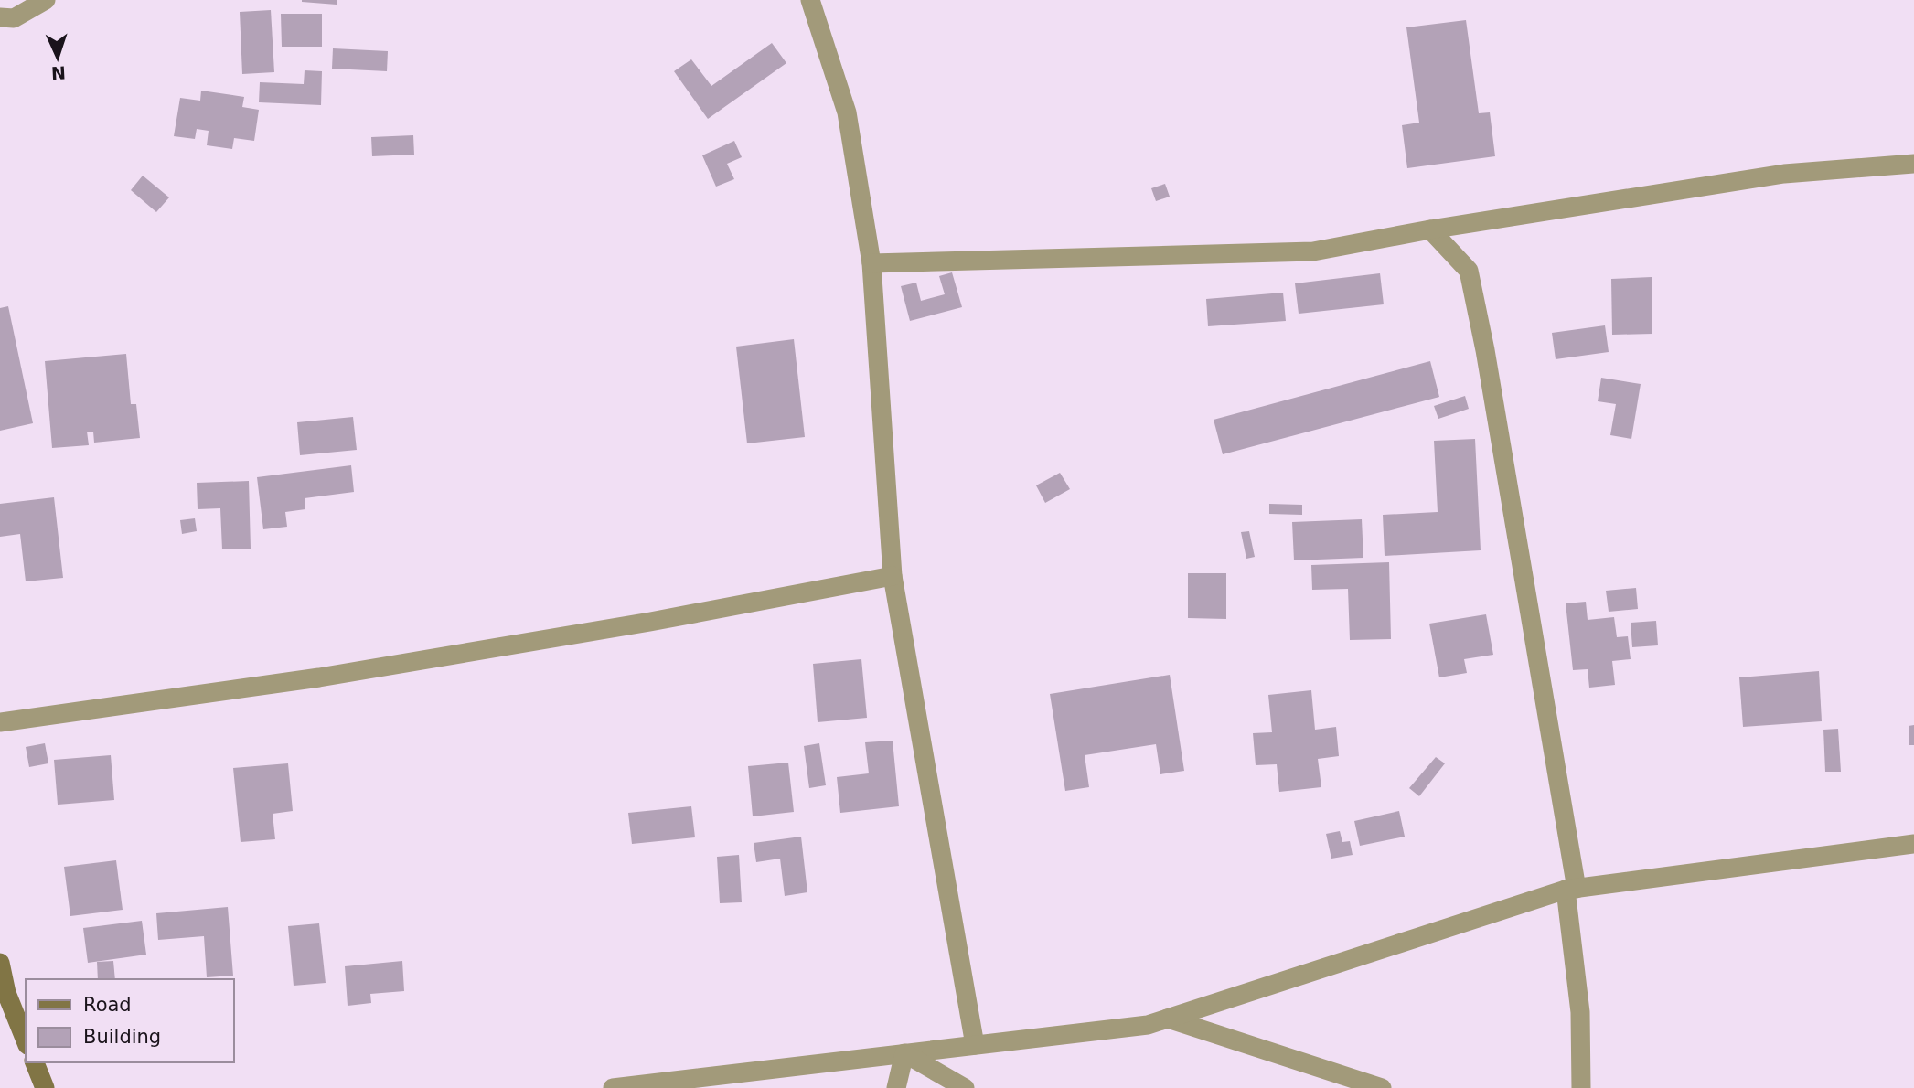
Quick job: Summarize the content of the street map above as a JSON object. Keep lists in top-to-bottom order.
{
  "legend": ["Road", "Building"],
  "north": "bottom"
}
